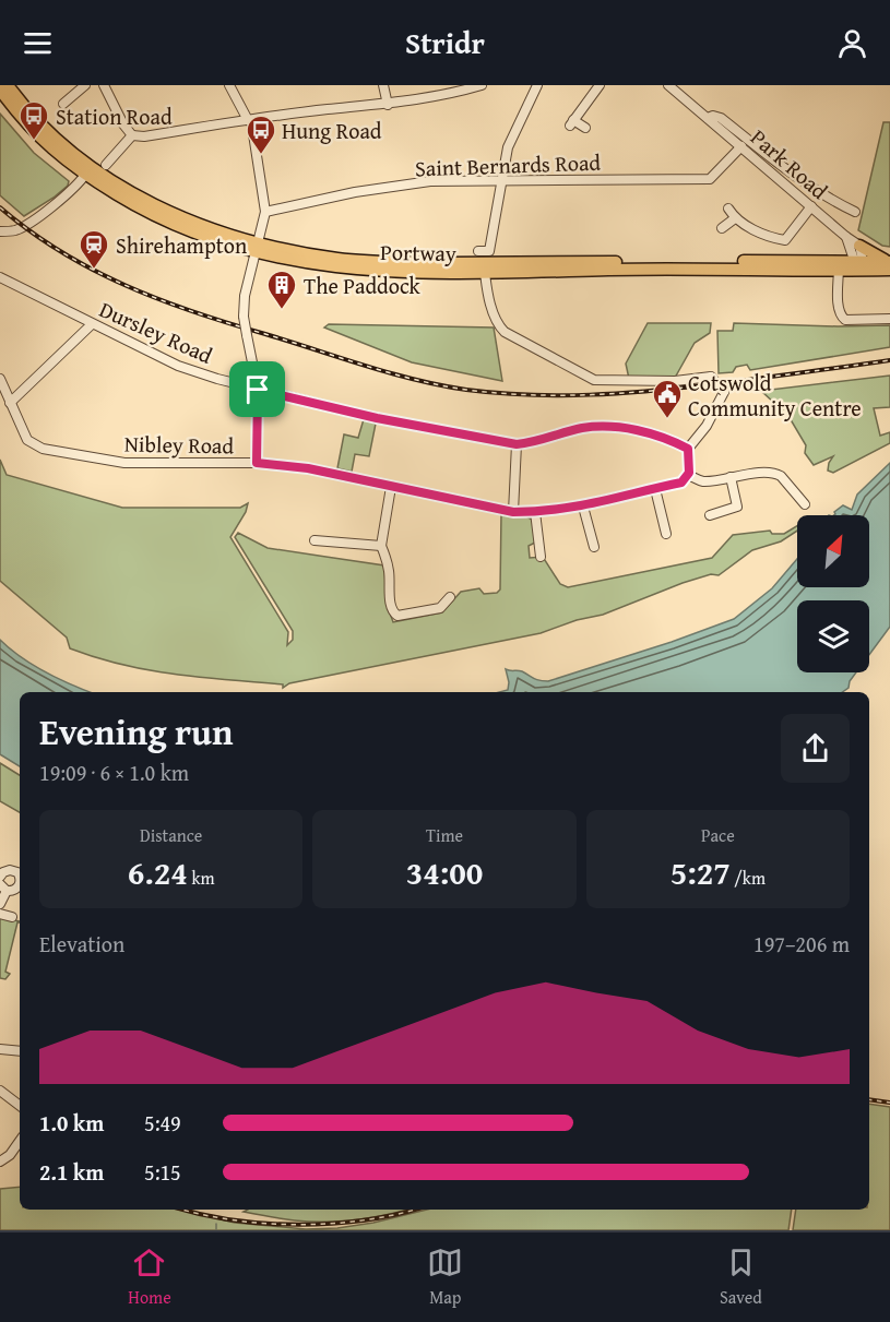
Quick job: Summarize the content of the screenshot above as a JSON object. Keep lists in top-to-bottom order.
{
  "streets": {
    "highway": ["Portway"],
    "street": [
      "Park Road",
      "Saint Bernards Road",
      "Dursley Road",
      "Nibley Road"
    ]
  },
  "crossings": [
    ["Park Road", "Saint Bernards Road"]
  ],
  "places": {
    "bus stop": ["Station Road", "Hung Road"],
    "station": ["Shirehampton"],
    "building": ["The Paddock"],
    "public building": ["Cotswold Community Centre"]
  },
  "north": "top right",
  "page": {
    "header": "Stridr",
    "heading": ["Evening run", "19:09 · 6 × 1.0 km"],
    "stats": [
      ["Distance", "6.24 km"],
      ["Time", "34:00"],
      ["Pace", "5:27 /km"]
    ],
    "chart": ["Elevation", "197–206 m"],
    "list": [
      {
        "name": "1.0 km",
        "note": "5:49"
      },
      {
        "name": "2.1 km",
        "note": "5:15"
      }
    ],
    "tabs": ["Home", "Map", "Saved"]
  }
}
